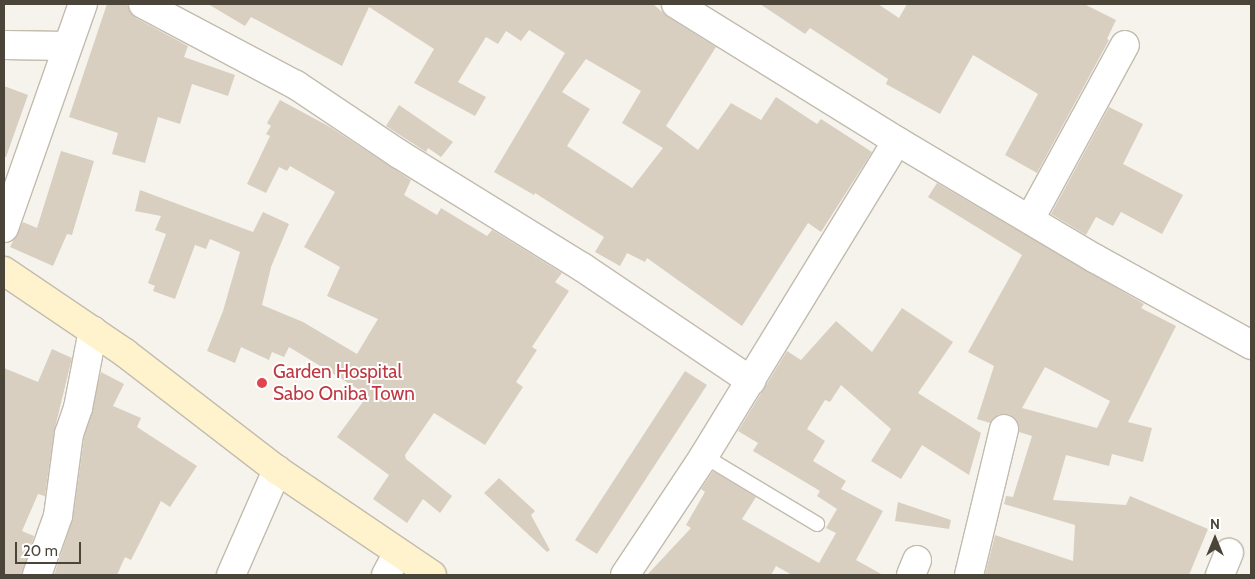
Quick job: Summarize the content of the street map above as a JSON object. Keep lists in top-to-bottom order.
{
  "places": ["Garden Hospital Sabo Oniba Town"],
  "scale_bar": "20 m",
  "north": "top"
}
